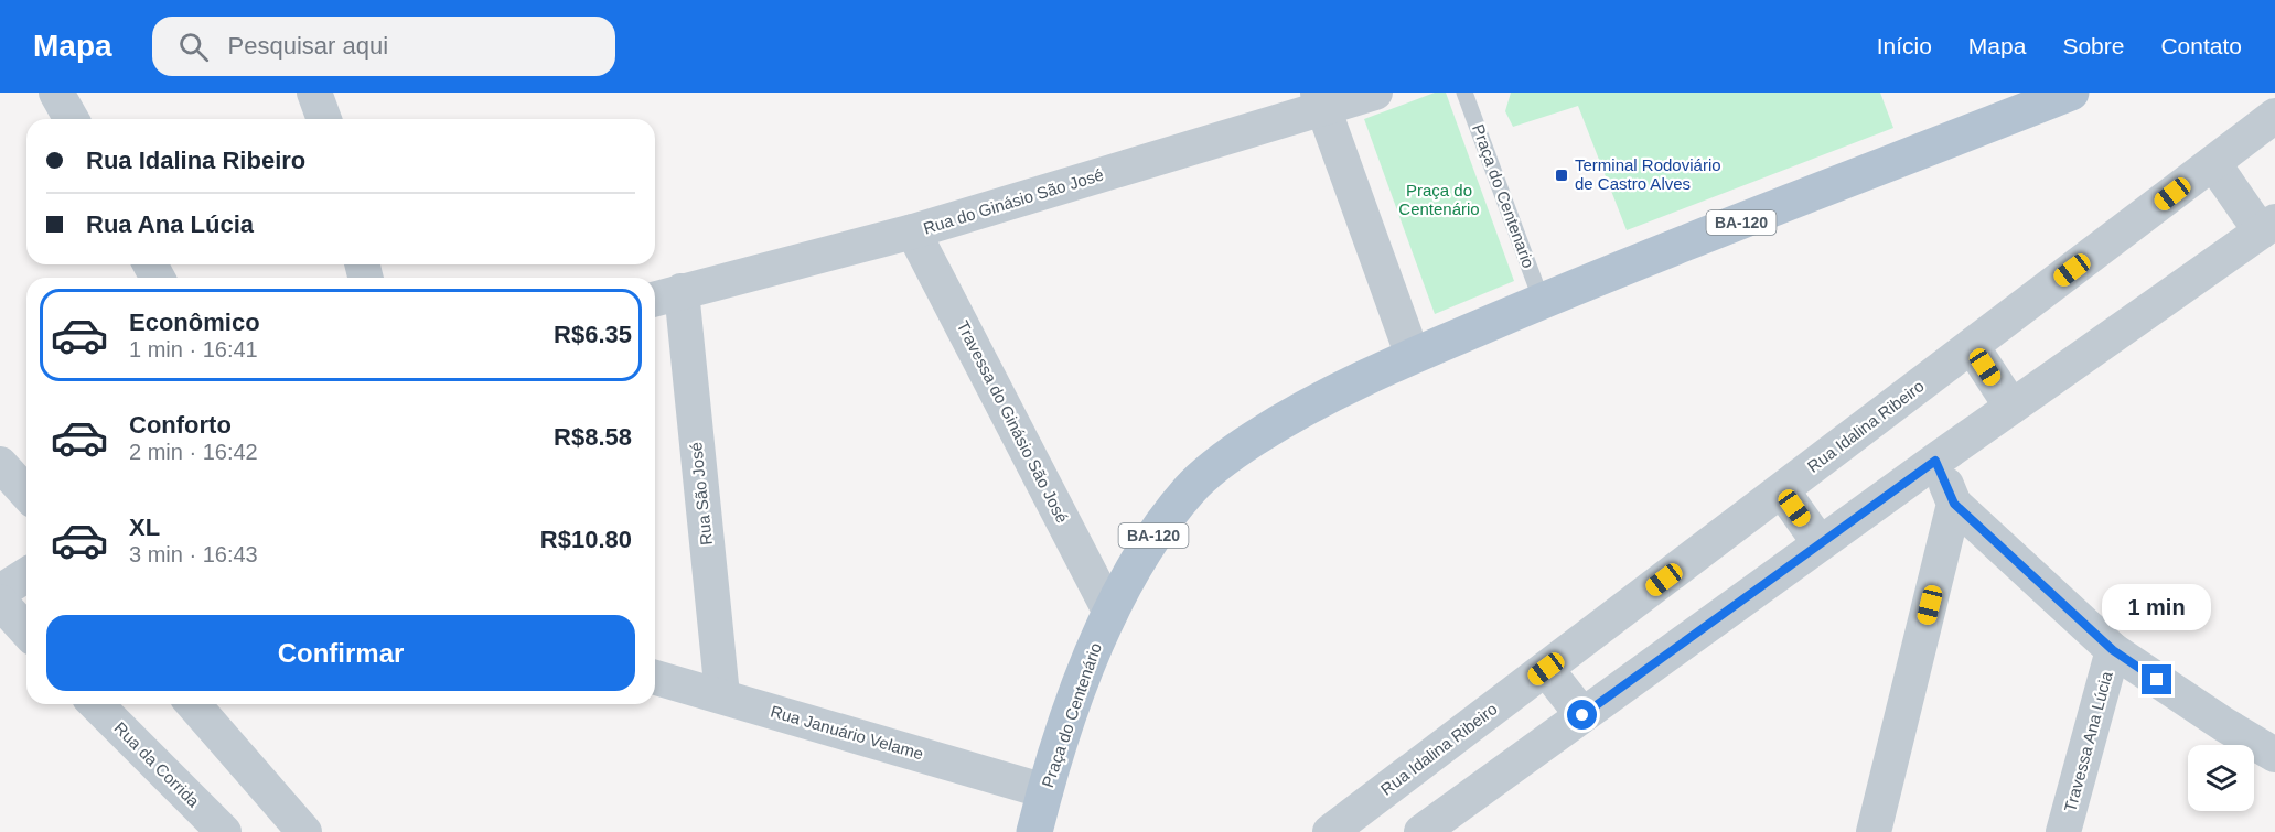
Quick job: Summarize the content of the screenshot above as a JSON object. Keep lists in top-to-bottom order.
{
  "streets": {
    "main road": ["BA-120", "Praça do Centenário"],
    "street": [
      "Rua do Ginásio São José",
      "Travessa do Ginásio São José",
      "Rua Idalina Ribeiro",
      "Rua São José",
      "Rua Januário Velame",
      "Travessa Ana Lúcia",
      "Rua da Corrida"
    ],
    "lane": ["Praça do Centenario"]
  },
  "crossings": [
    ["Praça do Centenario", "Praça do Centenário"],
    ["Rua do Ginásio São José", "Travessa do Ginásio São José"],
    ["Rua do Ginásio São José", "Rua São José"],
    ["Travessa do Ginásio São José", "Praça do Centenário"],
    ["Rua São José", "Rua Januário Velame"],
    ["Praça do Centenário", "Rua Januário Velame"]
  ],
  "parks": ["Praça do Centenário"],
  "places": {
    "transit": ["Terminal Rodoviário de Castro Alves"]
  },
  "page": {
    "header": "Mapa",
    "search": "Pesquisar aqui",
    "nav": [
      "Início",
      "Mapa",
      "Sobre",
      "Contato"
    ],
    "banner": ["Rua Idalina Ribeiro", "Rua Ana Lúcia"],
    "list": [
      {
        "name": "Econômico",
        "note": "1 min · 16:41",
        "value": "R$6.35"
      },
      {
        "name": "Conforto",
        "note": "2 min · 16:42",
        "value": "R$8.58"
      },
      {
        "name": "XL",
        "note": "3 min · 16:43",
        "value": "R$10.80"
      }
    ],
    "bubble": "1 min",
    "buttons": "Confirmar"
  }
}
